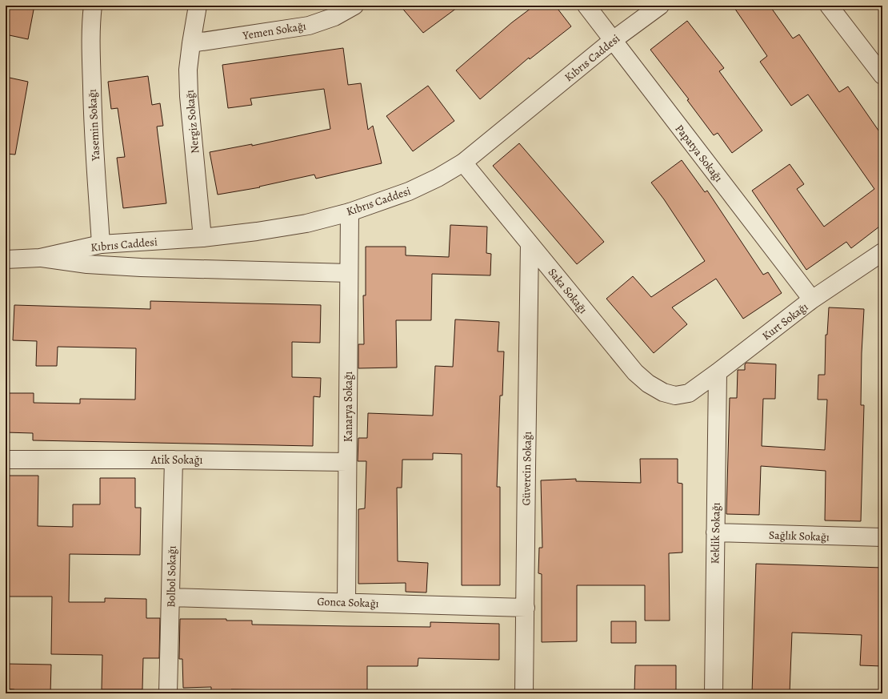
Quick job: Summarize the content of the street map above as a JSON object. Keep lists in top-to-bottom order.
{
  "streets": {
    "street": [
      "Yemen Sokağı",
      "Kıbrıs Caddesi",
      "Nergiz Sokağı",
      "Yasemin Sokağı",
      "Papatya Sokağı",
      "Saka Sokağı",
      "Kurt Sokağı",
      "Kanarya Sokağı",
      "Atik Sokağı",
      "Güvercin Sokağı",
      "Keklik Sokağı",
      "Sağlık Sokağı",
      "Bolbol Sokağı",
      "Gonca Sokağı"
    ]
  },
  "crossings": [
    ["Yemen Sokağı", "Nergiz Sokağı"],
    ["Kıbrıs Caddesi", "Nergiz Sokağı"],
    ["Kıbrıs Caddesi", "Yasemin Sokağı"],
    ["Kıbrıs Caddesi", "Papatya Sokağı"],
    ["Kıbrıs Caddesi", "Saka Sokağı"],
    ["Kıbrıs Caddesi", "Kanarya Sokağı"],
    ["Papatya Sokağı", "Kurt Sokağı"],
    ["Saka Sokağı", "Kurt Sokağı"],
    ["Saka Sokağı", "Güvercin Sokağı"],
    ["Kurt Sokağı", "Keklik Sokağı"],
    ["Kanarya Sokağı", "Atik Sokağı"],
    ["Kanarya Sokağı", "Gonca Sokağı"],
    ["Atik Sokağı", "Bolbol Sokağı"],
    ["Güvercin Sokağı", "Gonca Sokağı"],
    ["Keklik Sokağı", "Sağlık Sokağı"],
    ["Bolbol Sokağı", "Gonca Sokağı"]
  ]
}
